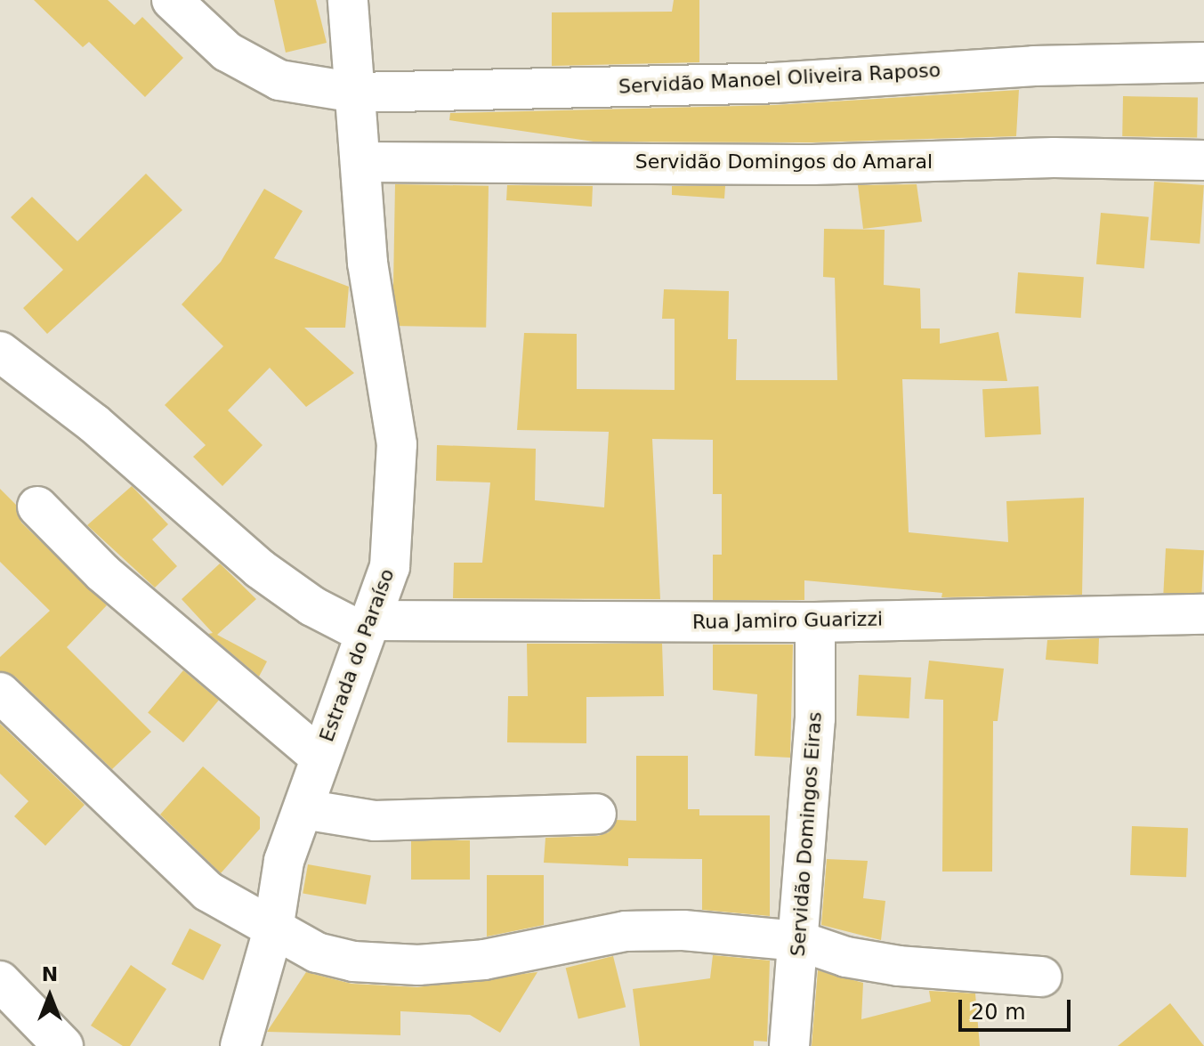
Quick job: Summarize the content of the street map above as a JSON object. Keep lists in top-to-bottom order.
{
  "streets": {
    "street": [
      "Servidão Manoel Oliveira Raposo",
      "Servidão Domingos do Amaral",
      "Rua Jamiro Guarizzi",
      "Estrada do Paraíso",
      "Servidão Domingos Eiras"
    ]
  },
  "crossings": [
    ["Servidão Manoel Oliveira Raposo", "Estrada do Paraíso"],
    ["Servidão Domingos do Amaral", "Estrada do Paraíso"],
    ["Rua Jamiro Guarizzi", "Estrada do Paraíso"],
    ["Rua Jamiro Guarizzi", "Servidão Domingos Eiras"]
  ],
  "scale_bar": "20 m",
  "north": "top"
}
